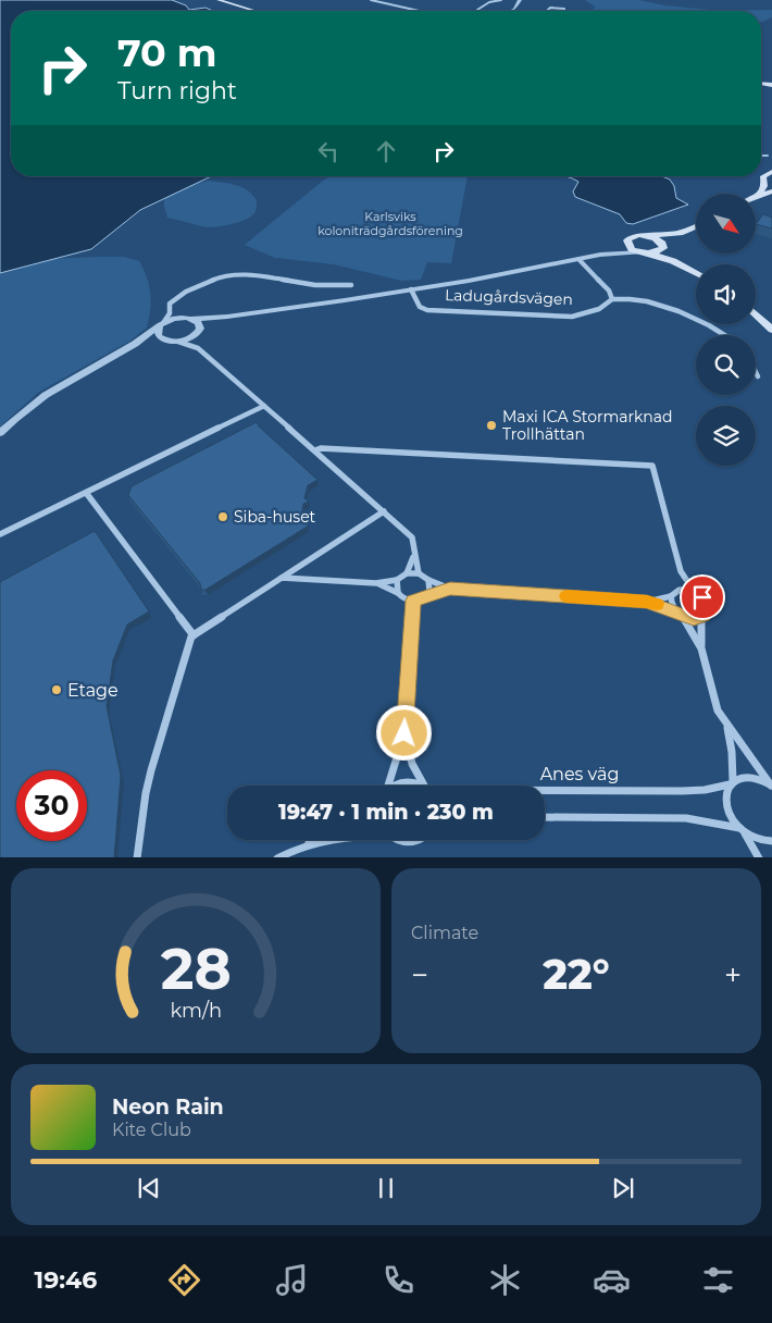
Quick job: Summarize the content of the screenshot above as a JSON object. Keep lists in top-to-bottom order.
{
  "streets": {
    "main road": ["Ladugårdsvägen"],
    "street": ["Anes väg"]
  },
  "parks": ["Karlsviks koloniträdgårdsförening"],
  "places": ["Maxi ICA Stormarknad Trollhättan", "Siba-huset", "Etage"],
  "north": "bottom right",
  "page": {
    "turn": ["70 m", "Turn right"],
    "limit": "30",
    "trip": "19:47 · 1 min · 230 m",
    "tile": "Climate",
    "heat": ["−", "22°", "+"],
    "song": ["Neon Rain", "Kite Club"],
    "tabs": "19:46",
    "gauge": ["28", "km/h"]
  }
}
